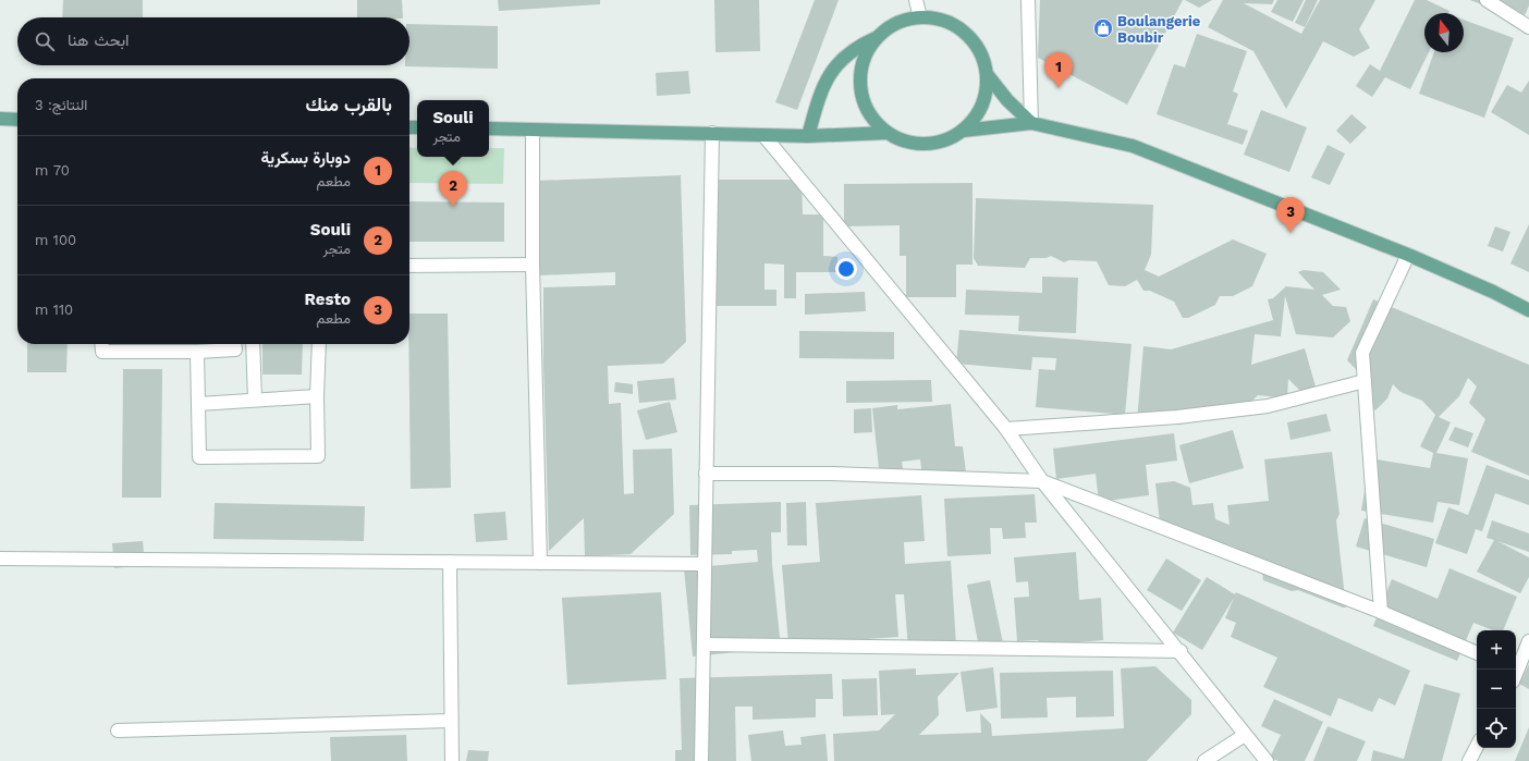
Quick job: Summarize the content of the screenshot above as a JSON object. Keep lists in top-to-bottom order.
{
  "places": {
    "shop": ["Boulangerie Boubir"]
  },
  "north": "top",
  "page": {
    "search": "ابحث هنا",
    "pins": ["1", "2", "3"],
    "heading": ["بالقرب منك", "النتائج: 3"],
    "popup": ["Souli", "متجر"],
    "list": [
      {
        "mark": "1",
        "name": "دوبارة بسكرية",
        "note": "مطعم",
        "value": "70 m"
      },
      {
        "mark": "2",
        "name": "Souli",
        "note": "متجر",
        "value": "100 m"
      },
      {
        "mark": "3",
        "name": "Resto",
        "note": "مطعم",
        "value": "110 m"
      }
    ],
    "map_buttons": ["+", "−"]
  }
}
